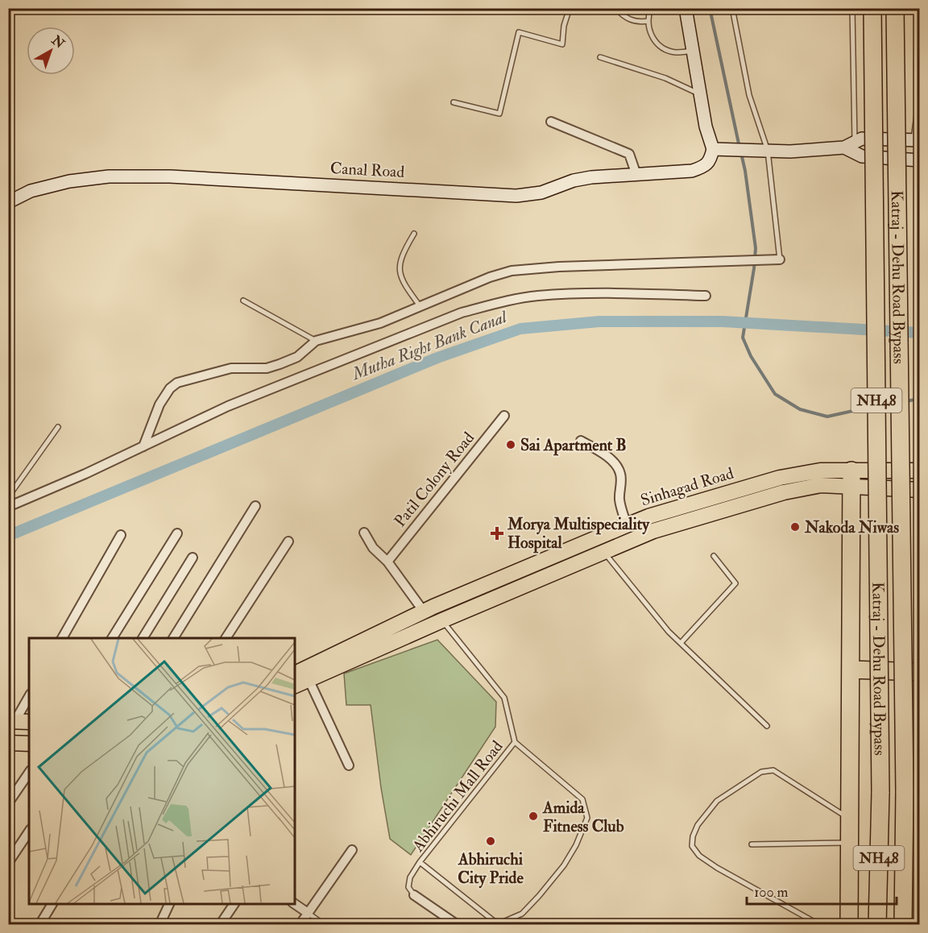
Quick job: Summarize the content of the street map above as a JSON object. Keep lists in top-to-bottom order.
{
  "streets": {
    "highway": ["Katraj - Dehu Road Bypass", "NH48"],
    "main road": ["Sinhagad Road"],
    "street": ["Canal Road", "Patil Colony Road"],
    "lane": ["Abhiruchi Mall Road"]
  },
  "crossings": [
    ["Sinhagad Road", "Abhiruchi Mall Road"]
  ],
  "water": ["Mutha Right Bank Canal"],
  "places": {
    "other": [
      "Sai Apartment B",
      "Nakoda Niwas",
      "Amida Fitness Club",
      "Abhiruchi City Pride"
    ],
    "health": ["Morya Multispeciality Hospital"]
  },
  "scale_bar": "100 m",
  "north": "top right"
}
